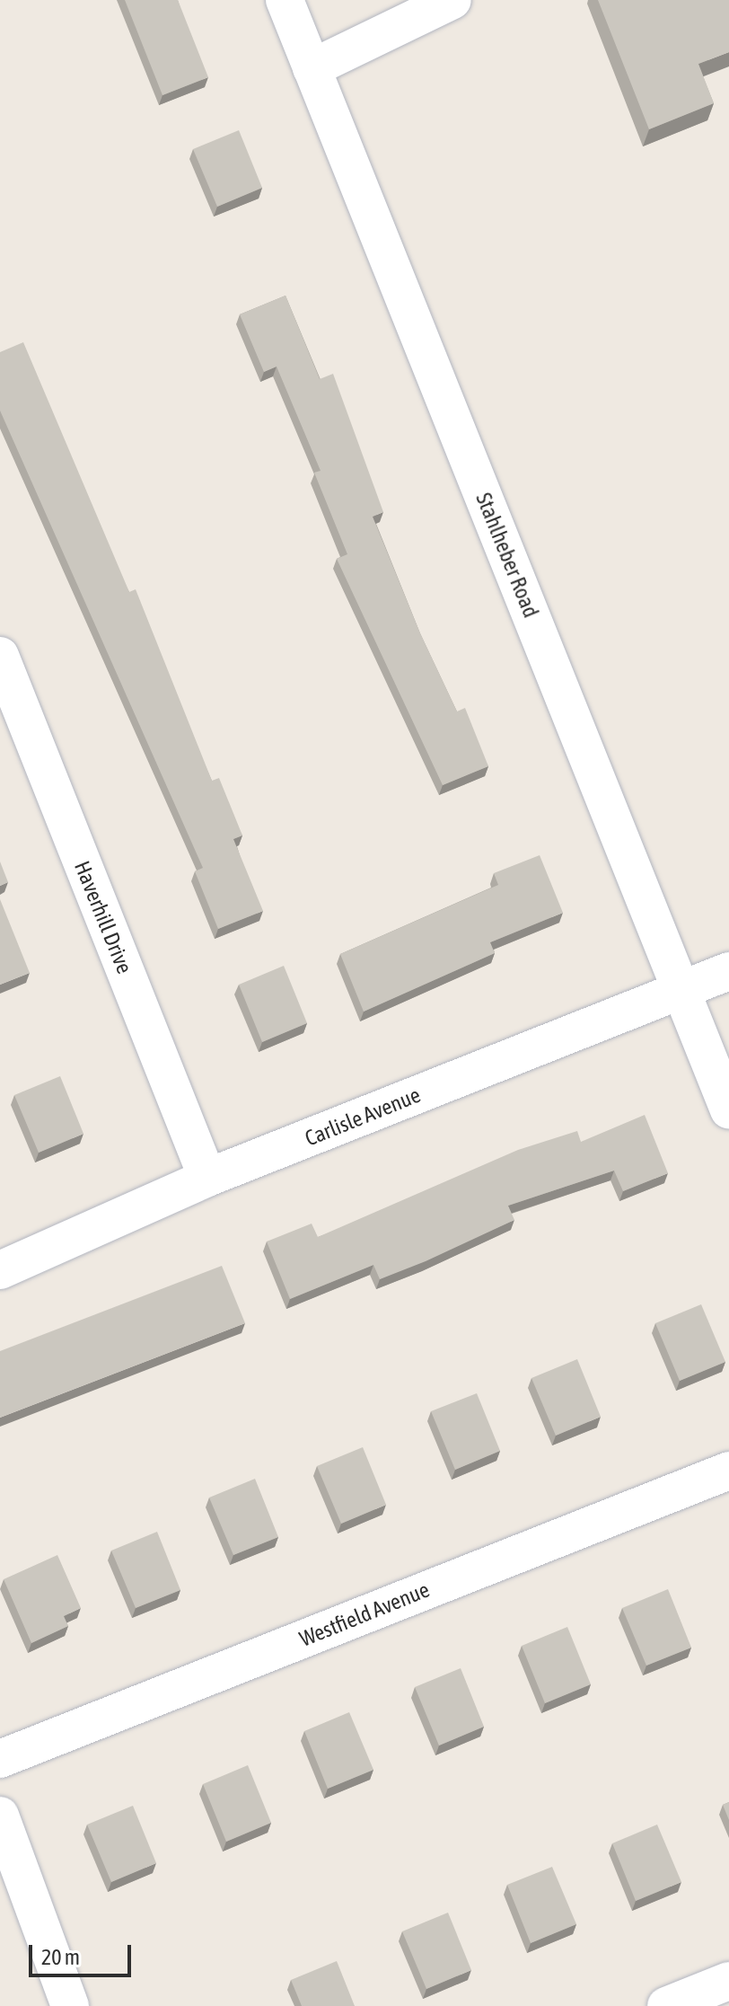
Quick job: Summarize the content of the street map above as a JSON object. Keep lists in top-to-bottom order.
{
  "streets": {
    "street": [
      "Stahlheber Road",
      "Haverhill Drive",
      "Carlisle Avenue",
      "Westfield Avenue"
    ]
  },
  "crossings": [
    ["Stahlheber Road", "Carlisle Avenue"],
    ["Haverhill Drive", "Carlisle Avenue"]
  ],
  "scale_bar": "20 m"
}
